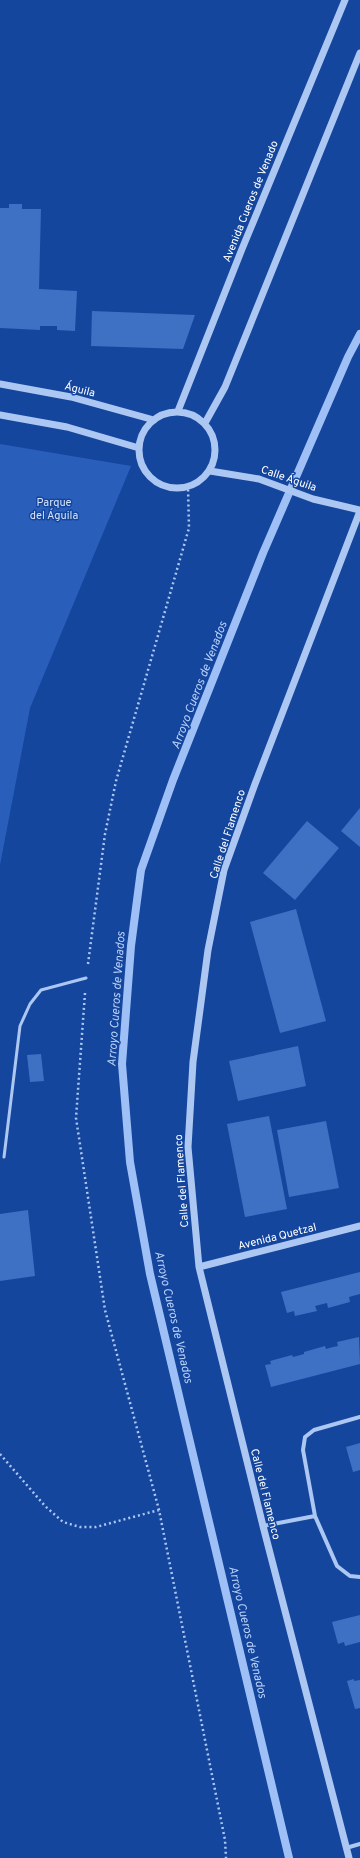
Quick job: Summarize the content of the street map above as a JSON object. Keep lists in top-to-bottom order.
{
  "streets": {
    "street": [
      "Avenida Cueros de Venado",
      "Águila",
      "Calle Águila",
      "Calle del Flamenco",
      "Avenida Quetzal"
    ]
  },
  "crossings": [
    ["Avenida Cueros de Venado", "Águila"],
    ["Avenida Cueros de Venado", "Calle Águila"],
    ["Águila", "Calle Águila"],
    ["Calle Águila", "Calle del Flamenco"],
    ["Calle del Flamenco", "Avenida Quetzal"]
  ],
  "water": ["Arroyo Cueros de Venados"],
  "parks": ["Parque del Águila"]
}
